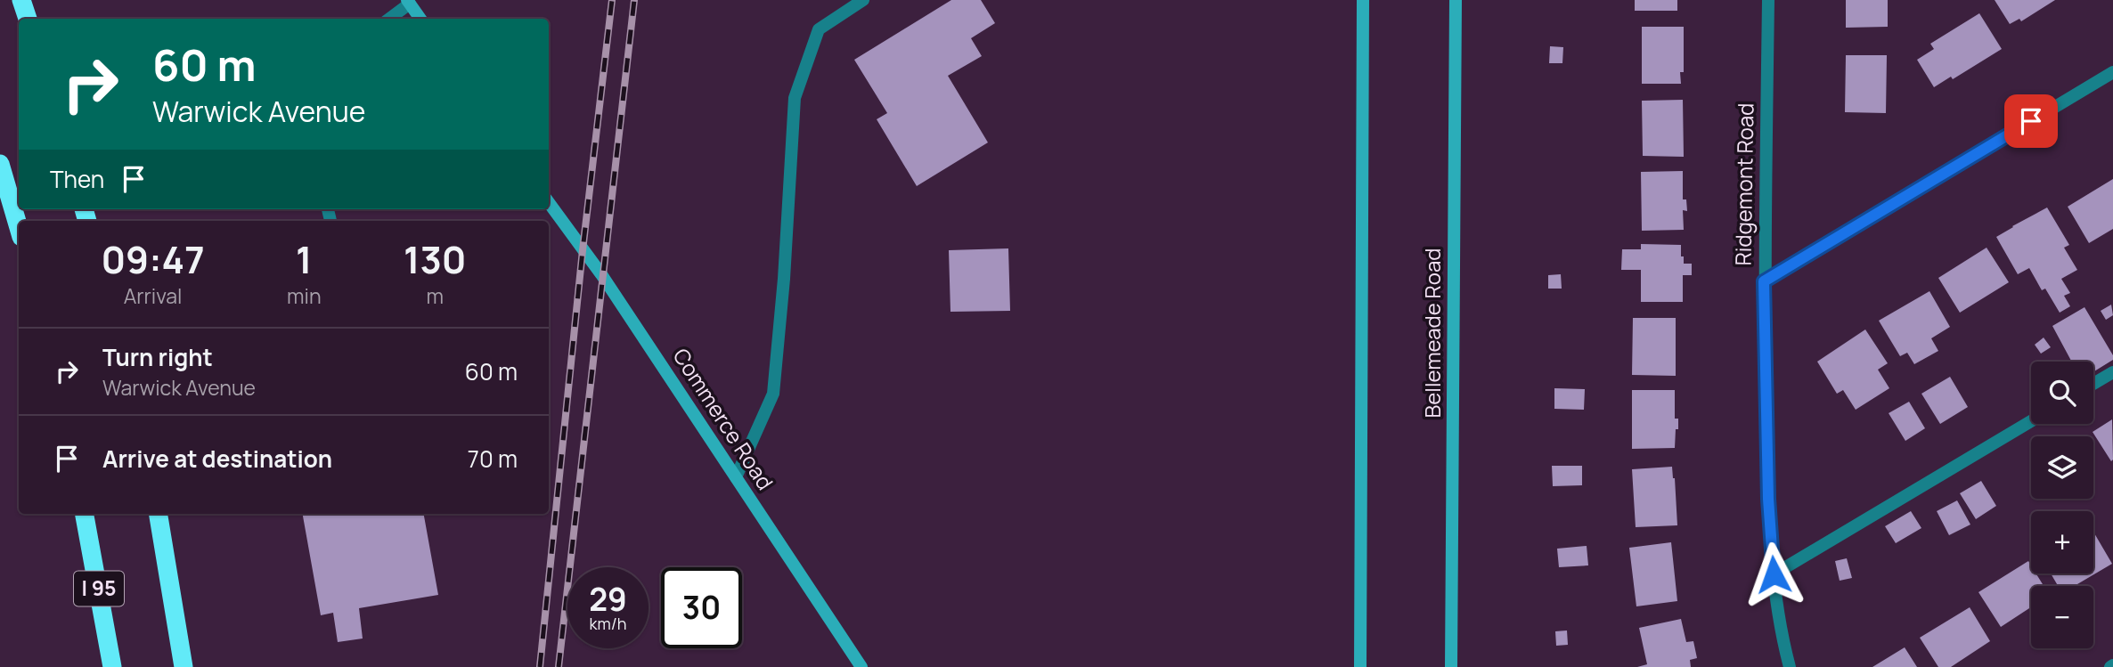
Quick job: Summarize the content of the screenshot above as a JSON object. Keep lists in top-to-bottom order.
{
  "streets": {
    "highway": ["I 95"],
    "main road": ["Bellemeade Road", "Commerce Road"],
    "street": ["Ridgemont Road"]
  },
  "page": {
    "turn": ["60 m", "Warwick Avenue"],
    "then": "Then",
    "eta": [
      "09:47",
      "Arrival",
      "1",
      "min",
      "130",
      "m"
    ],
    "list": [
      {
        "name": "Turn right",
        "note": "Warwick Avenue",
        "value": "60 m"
      },
      {
        "name": "Arrive at destination",
        "value": "70 m"
      }
    ],
    "map_buttons": ["+", "−"],
    "speed": "29 km/h",
    "limit": "30"
  }
}
